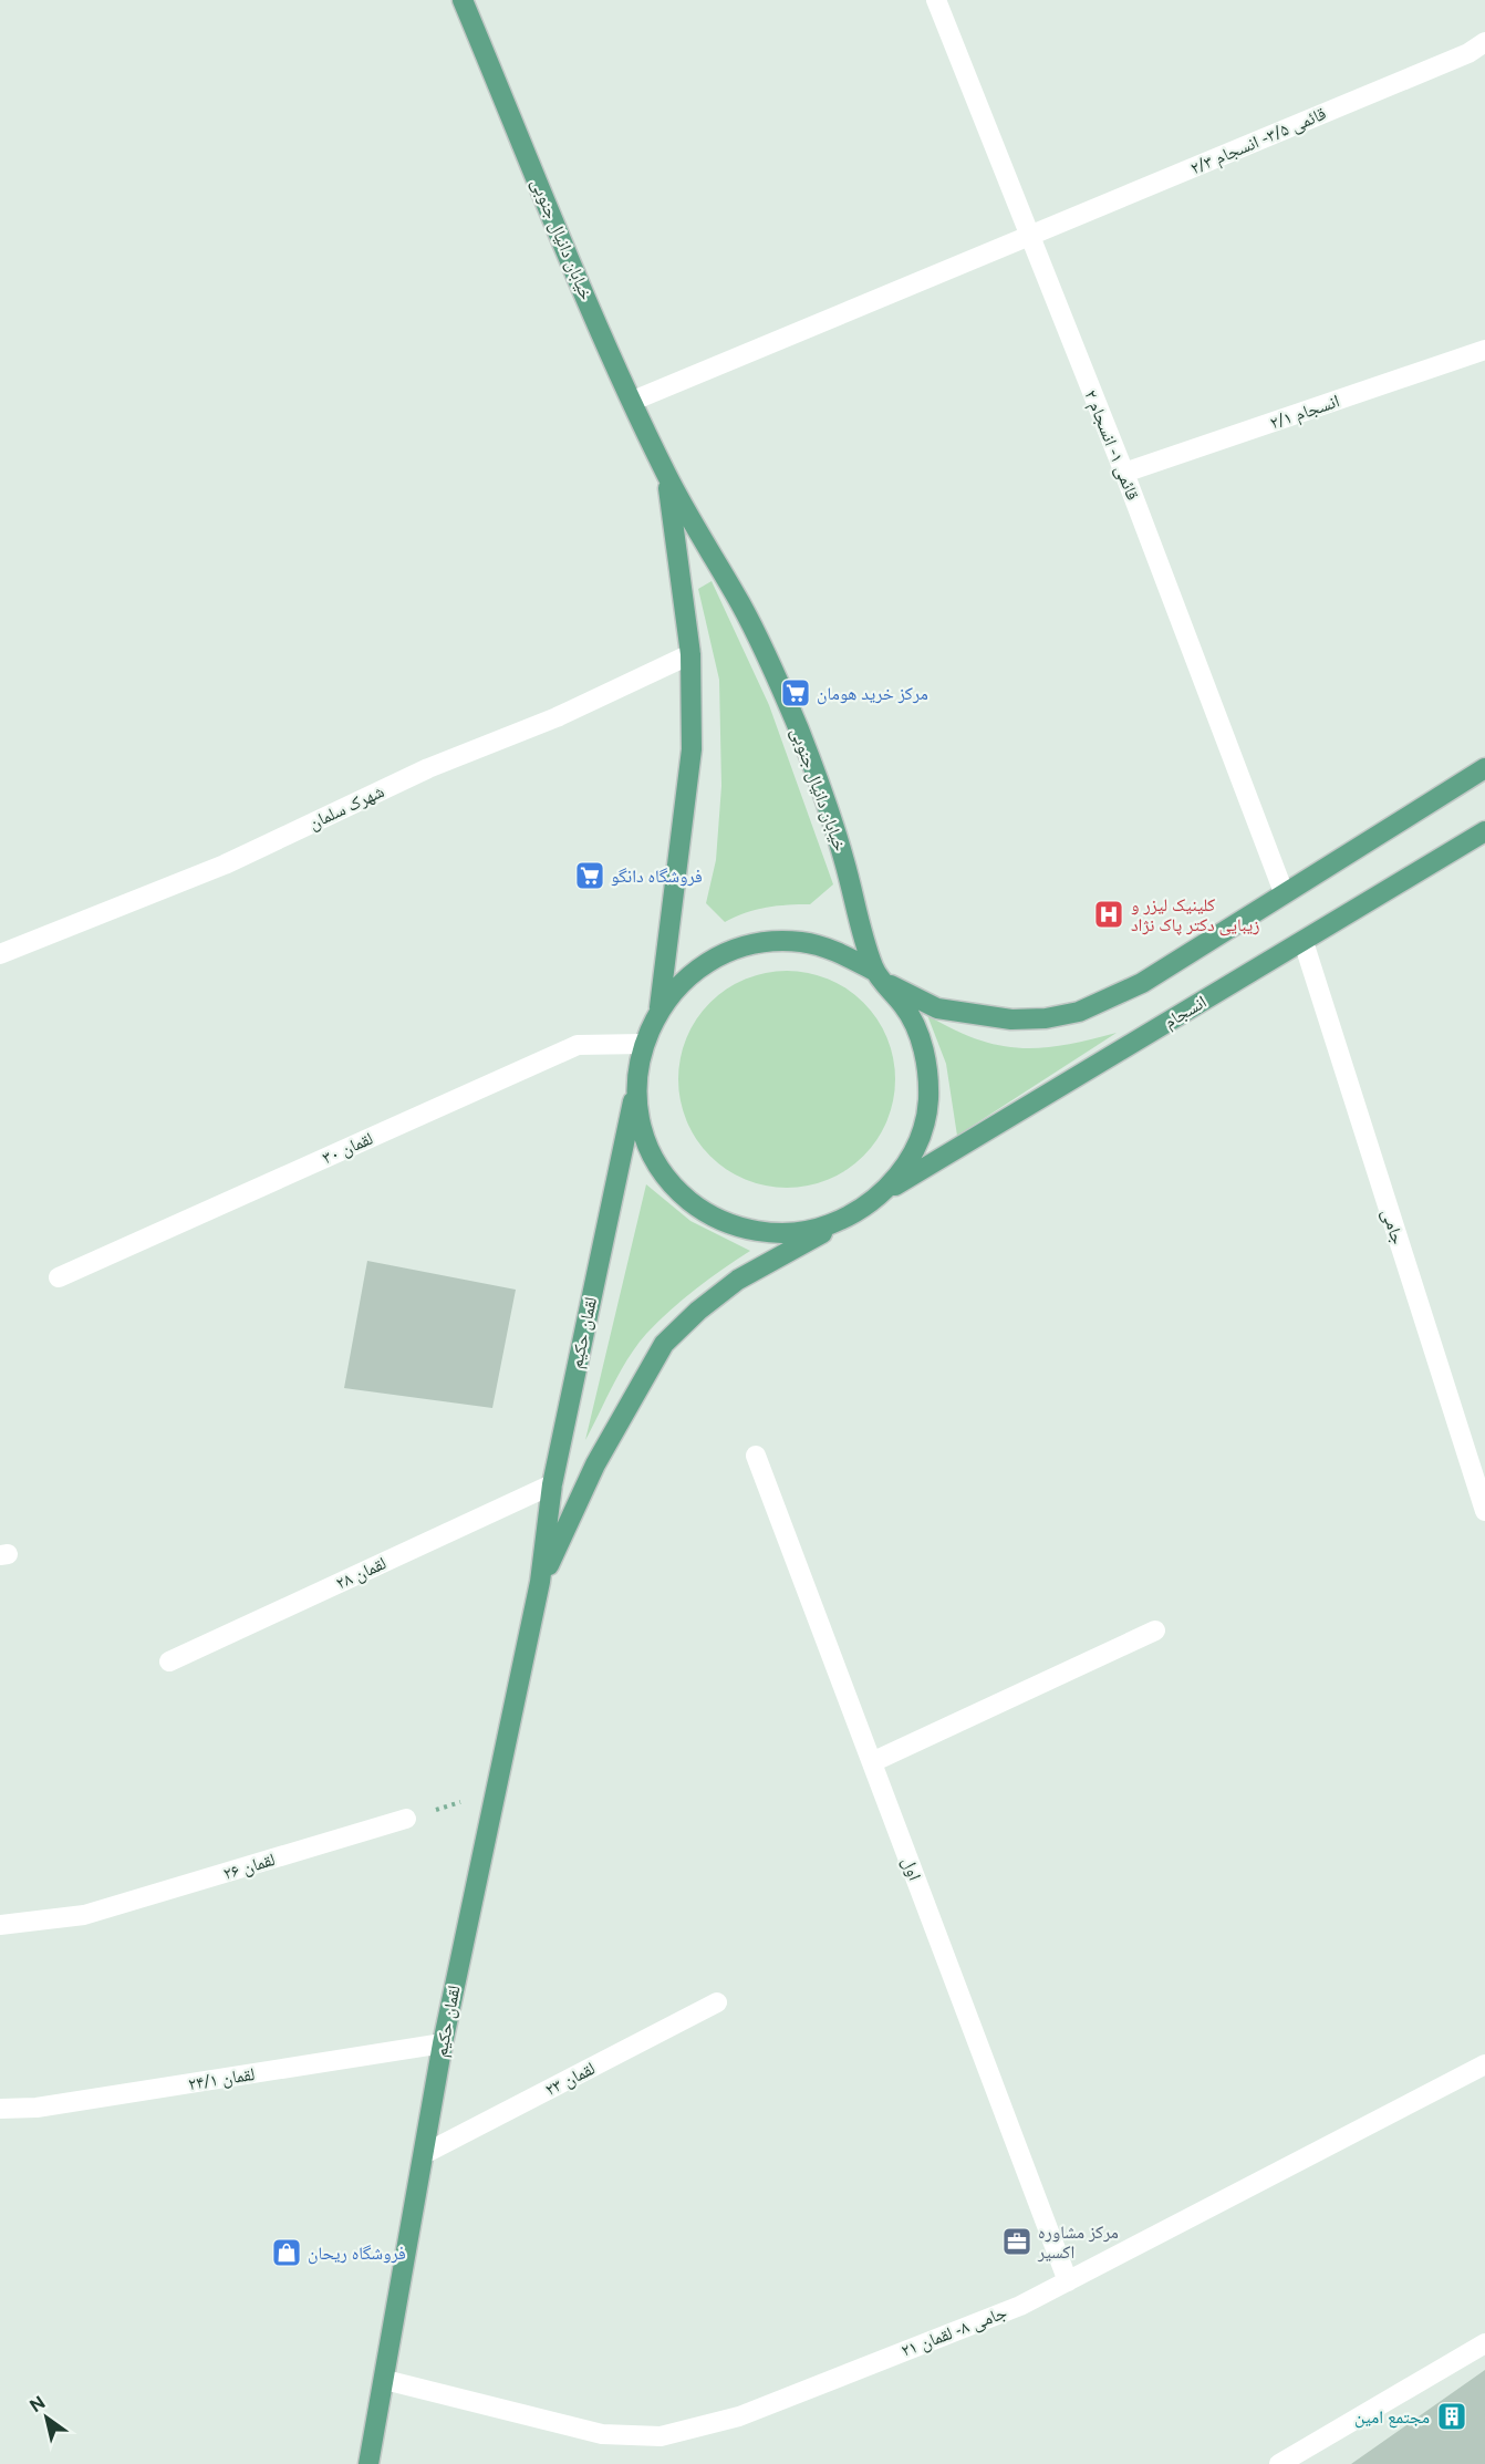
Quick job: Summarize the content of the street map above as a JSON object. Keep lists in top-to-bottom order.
{
  "streets": {
    "main road": ["خیابان دانیال جنوبی", "انسجام", "لقمان حکیم"],
    "street": [
      "قائمی ۳/۵ - انسجام ۲/۳",
      "انسجام ۲/۱",
      "قائمی ۱ - انسجام ۲",
      "شهرک سلمان",
      "لقمان ۳۰",
      "جامی",
      "لقمان ۲۸",
      "لقمان ۲۶",
      "اول",
      "لقمان ۲۴/۱",
      "لقمان ۲۳",
      "جامی ۸ - لقمان ۲۱"
    ]
  },
  "crossings": [
    ["قائمی ۳/۵ - انسجام ۲/۳", "خیابان دانیال جنوبی"],
    ["قائمی ۳/۵ - انسجام ۲/۳", "قائمی ۱ - انسجام ۲"],
    ["خیابان دانیال جنوبی", "شهرک سلمان"],
    ["انسجام ۲/۱", "قائمی ۱ - انسجام ۲"],
    ["انسجام", "جامی"],
    ["لقمان حکیم", "لقمان ۲۸"],
    ["لقمان حکیم", "لقمان ۲۴/۱"],
    ["لقمان حکیم", "لقمان ۲۳"],
    ["لقمان حکیم", "جامی ۸ - لقمان ۲۱"],
    ["اول", "جامی ۸ - لقمان ۲۱"]
  ],
  "places": {
    "supermarket": ["مرکز خرید هومان", "فروشگاه دانگو"],
    "hospital": ["کلینیک لیزر و زیبایی دکتر پاک نژاد"],
    "office": ["مرکز مشاوره اکسیر"],
    "shop": ["فروشگاه ریحان"],
    "building": ["مجتمع امین"]
  },
  "north": "top left"
}
